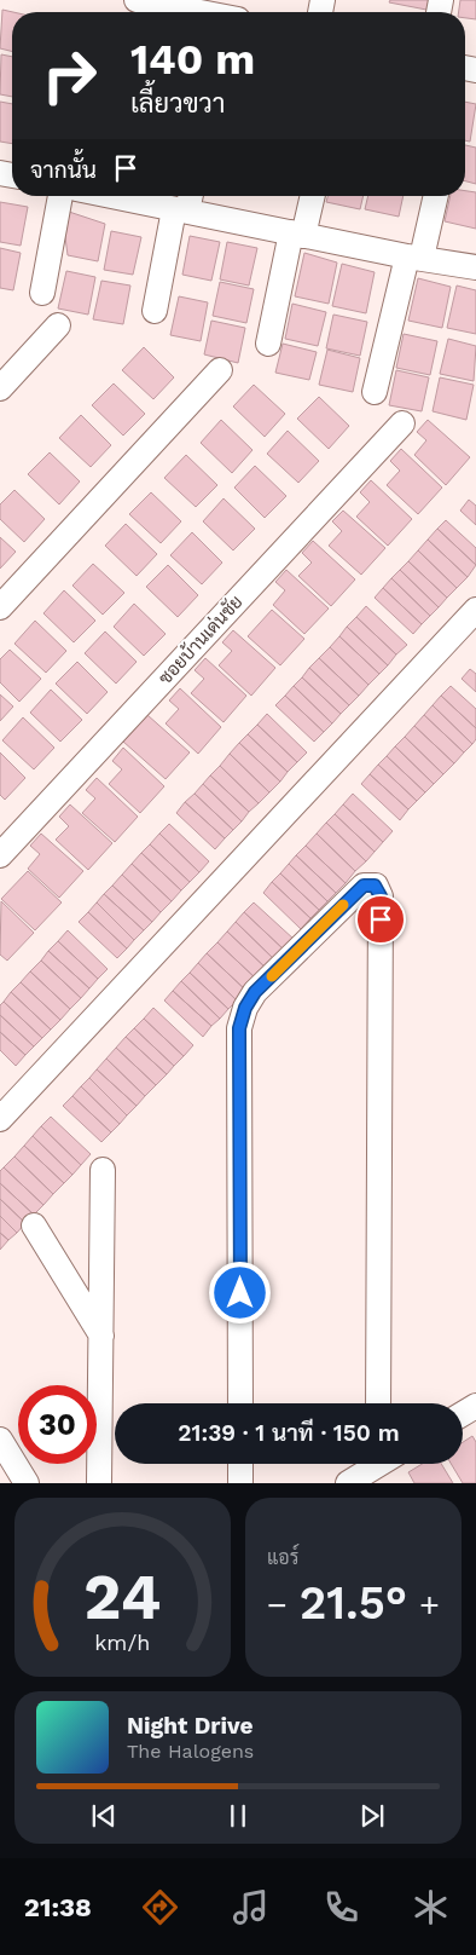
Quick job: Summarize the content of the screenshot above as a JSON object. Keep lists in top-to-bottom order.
{
  "streets": {
    "street": ["ซอยบ้านเด่นชัย"]
  },
  "page": {
    "turn": ["140 m", "เลี้ยวขวา"],
    "then": "จากนั้น",
    "limit": "30",
    "trip": "21:39 · 1 นาที · 150 m",
    "tile": "แอร์",
    "heat": ["−", "21.5°", "+"],
    "song": ["Night Drive", "The Halogens"],
    "tabs": "21:38",
    "gauge": ["24", "km/h"]
  }
}
